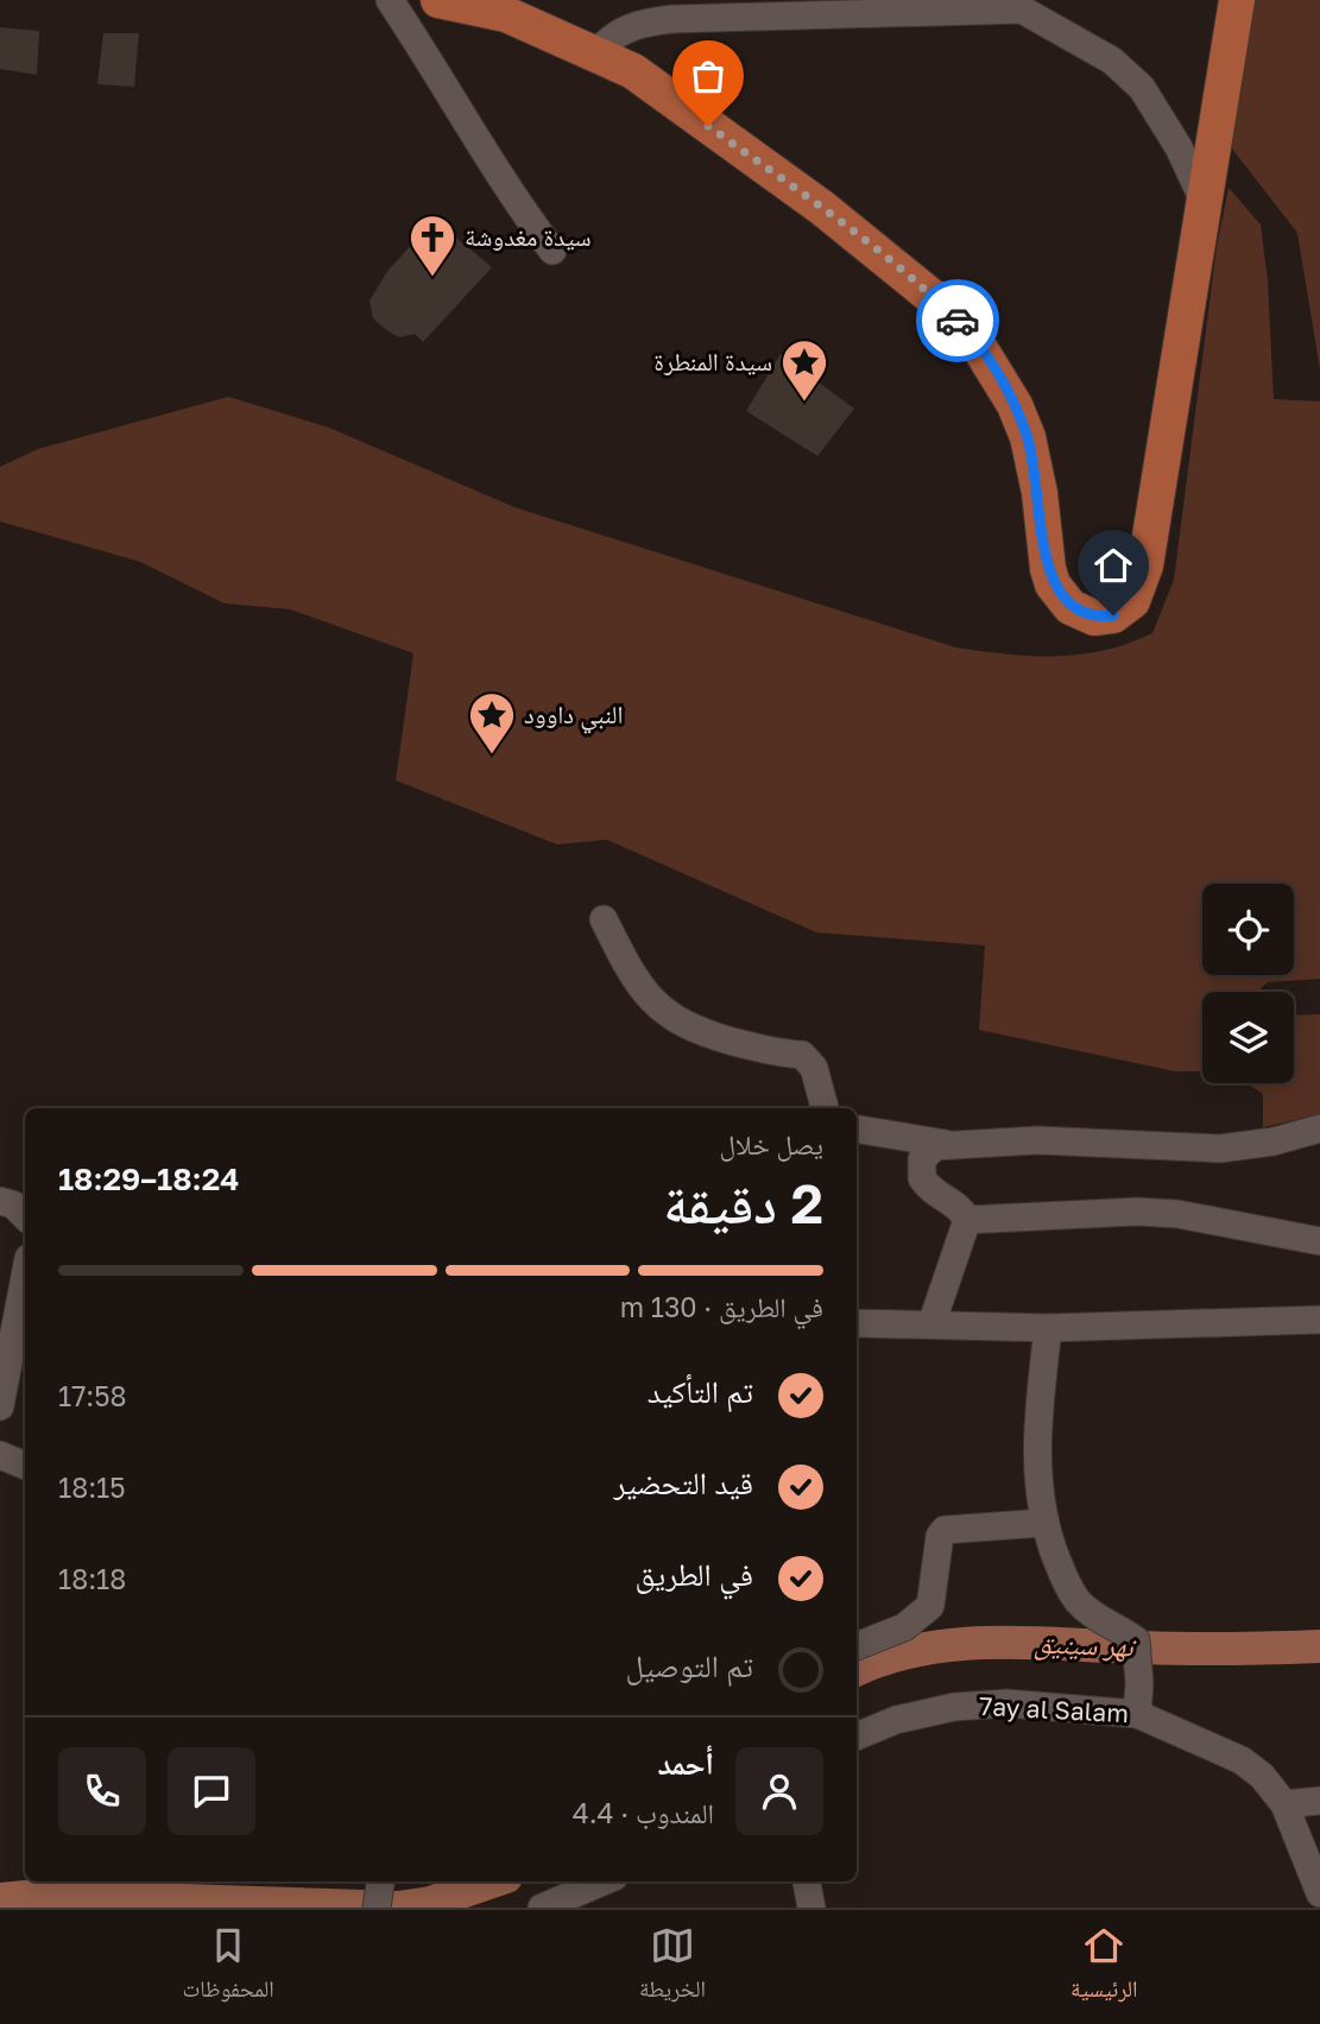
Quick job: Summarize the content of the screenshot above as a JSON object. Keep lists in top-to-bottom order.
{
  "streets": {
    "street": ["7ay al Salam"]
  },
  "water": ["نهر سينيق"],
  "places": {
    "church": ["سيدة مغدوشة"],
    "place": ["سيدة المنطرة", "النبي داوود"]
  },
  "page": {
    "heading": ["2 دقيقة", "يصل خلال", "18:24–18:29"],
    "panel": ["أحمد", "المندوب · 4.4"],
    "bar": "في الطريق · 130 m",
    "list": [
      ["تم التأكيد", "17:58"],
      ["قيد التحضير", "18:15"],
      ["في الطريق", "18:18"],
      "تم التوصيل"
    ],
    "tabs": ["الرئيسية", "الخريطة", "المحفوظات"]
  }
}
